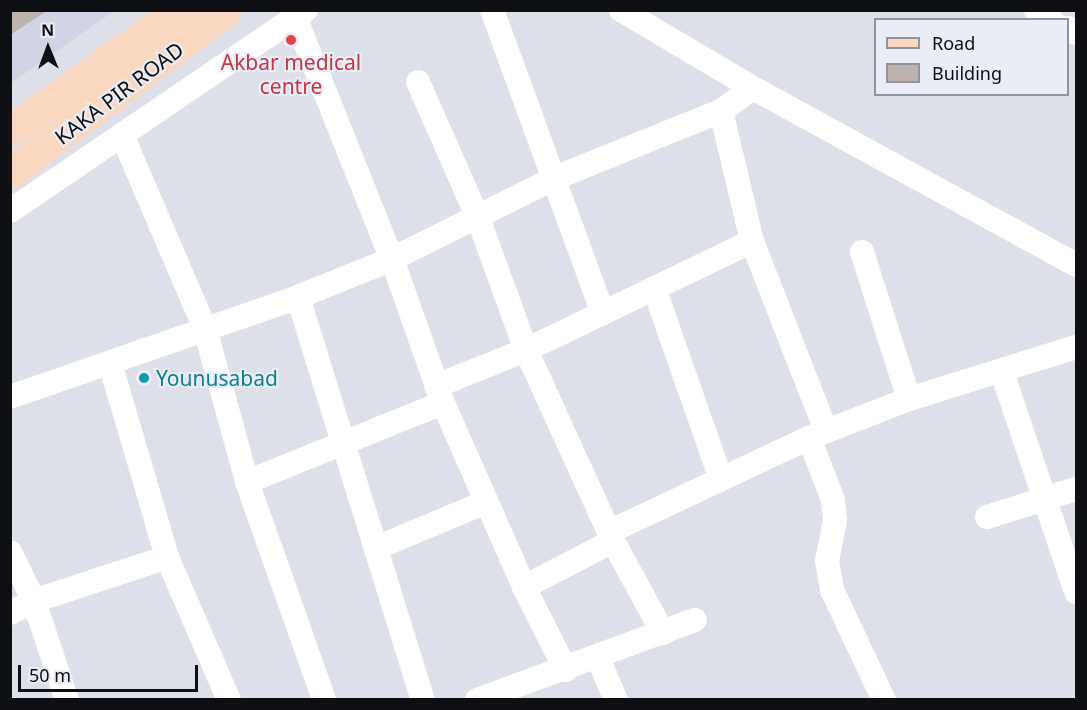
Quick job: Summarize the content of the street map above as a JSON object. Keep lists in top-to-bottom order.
{
  "streets": {
    "main road": ["KAKA PIR ROAD"]
  },
  "places": ["Akbar medical centre", "Younusabad"],
  "legend": ["Road", "Building"],
  "scale_bar": "50 m",
  "north": "top"
}
